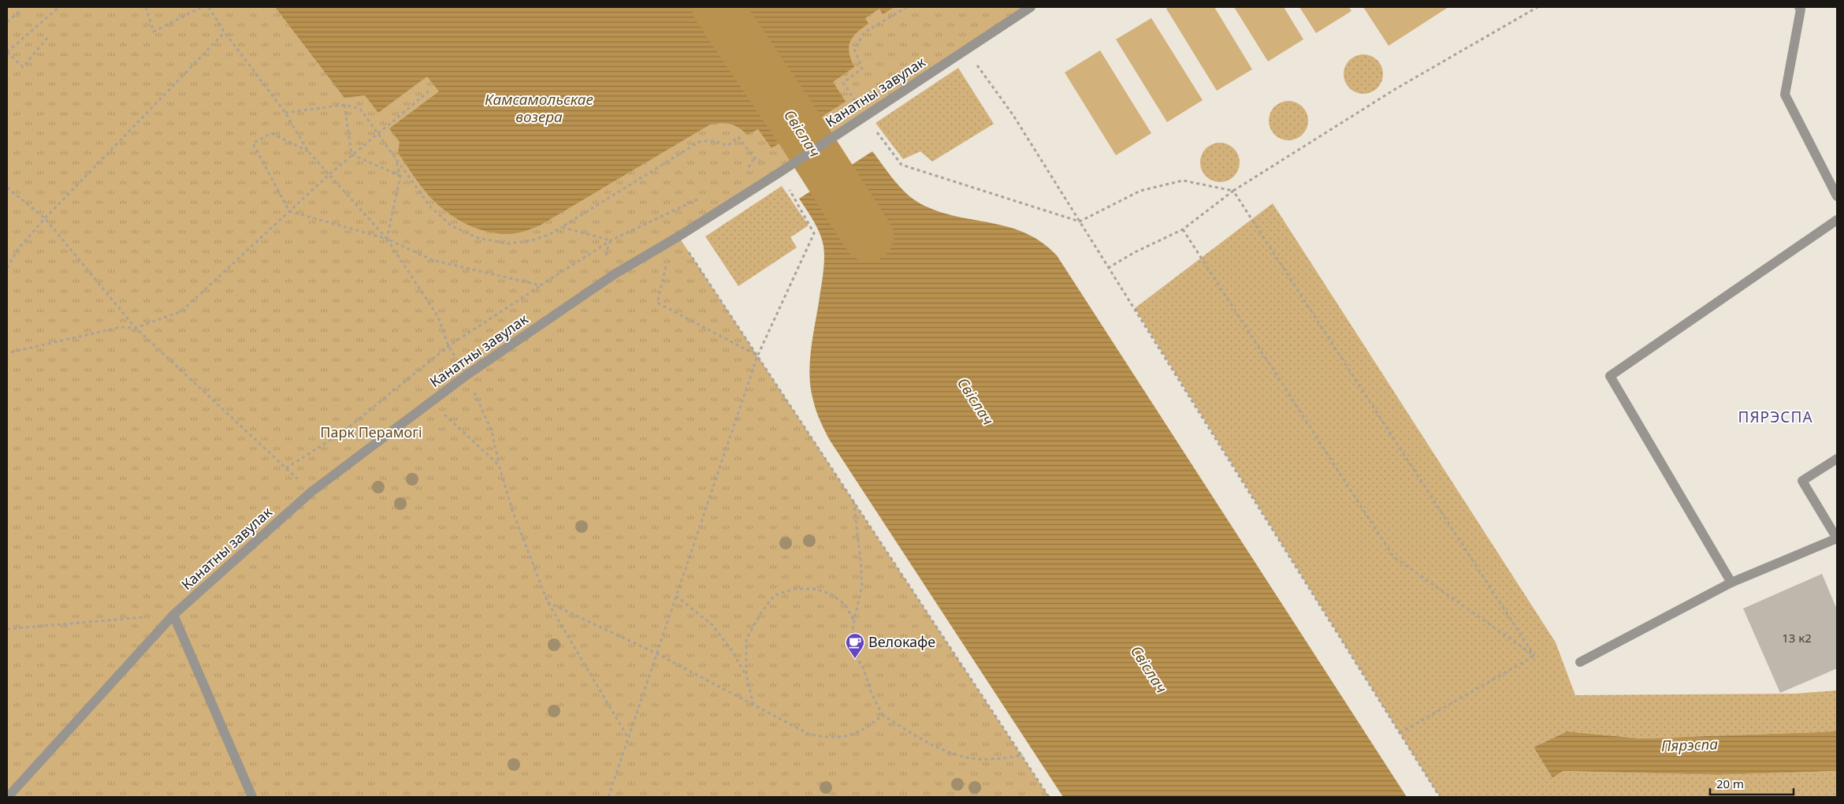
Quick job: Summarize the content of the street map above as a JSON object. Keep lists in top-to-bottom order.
{
  "streets": {
    "street": ["Канатны завулак"]
  },
  "districts": ["ПЯРЭСПА"],
  "water": ["Камсамольскае возера", "Свіслач", "Пярэспа"],
  "parks": ["Парк Перамогі"],
  "places": {
    "cafe": ["Велокафе"]
  },
  "house_numbers": ["13 к2"],
  "scale_bar": "20 m"
}
